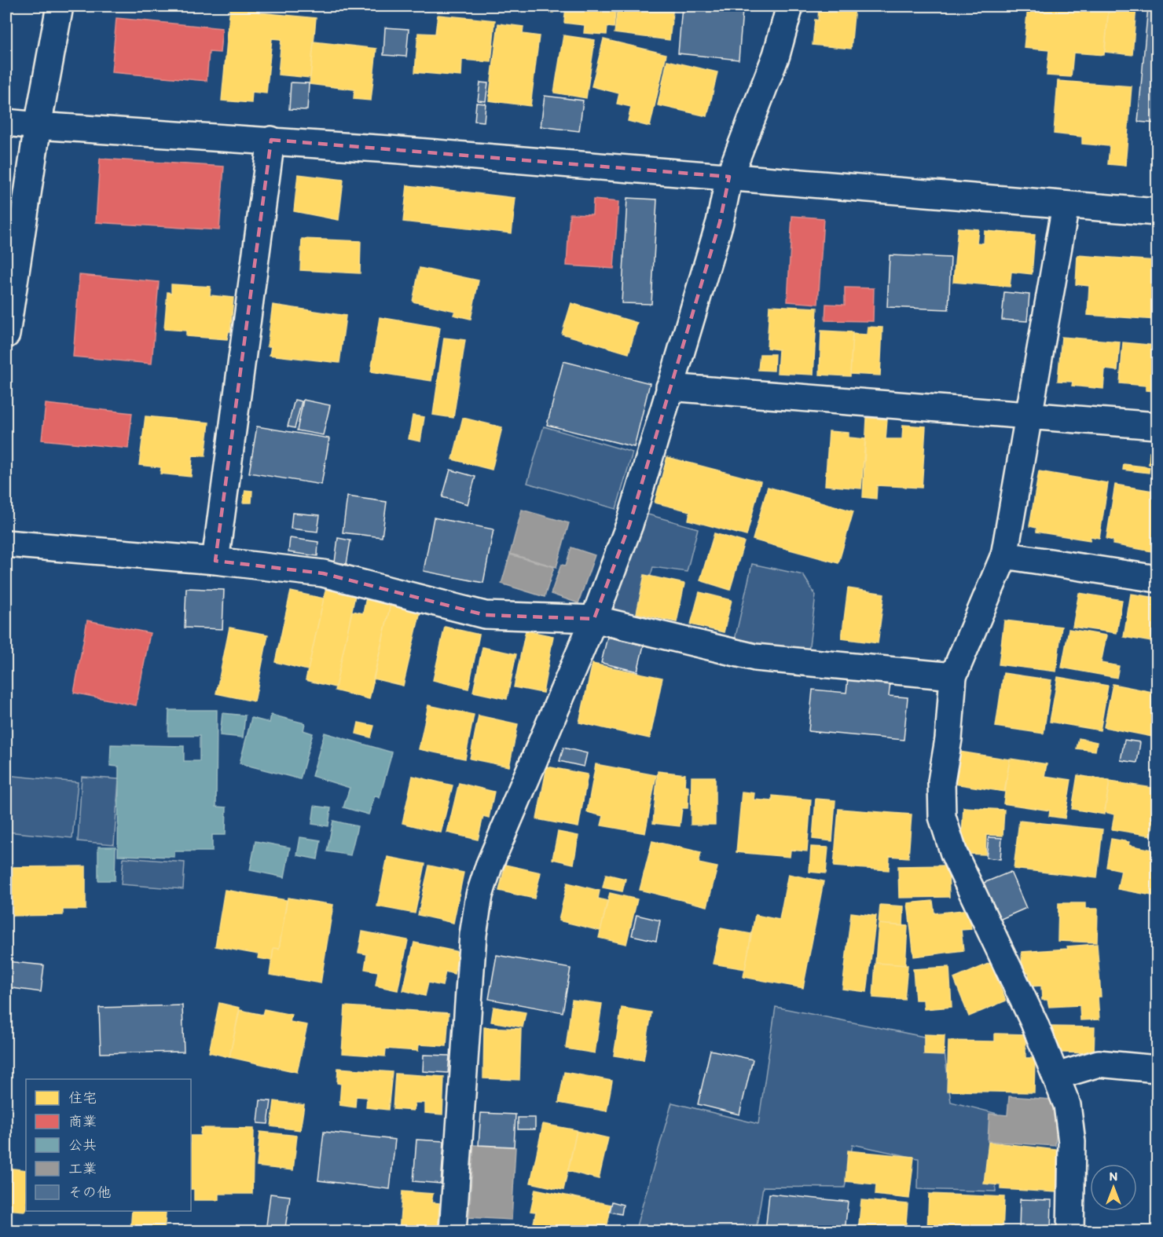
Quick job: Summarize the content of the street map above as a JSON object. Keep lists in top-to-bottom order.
{
  "legend": [
    "住宅",
    "商業",
    "公共",
    "工業",
    "その他"
  ],
  "north": "top"
}
